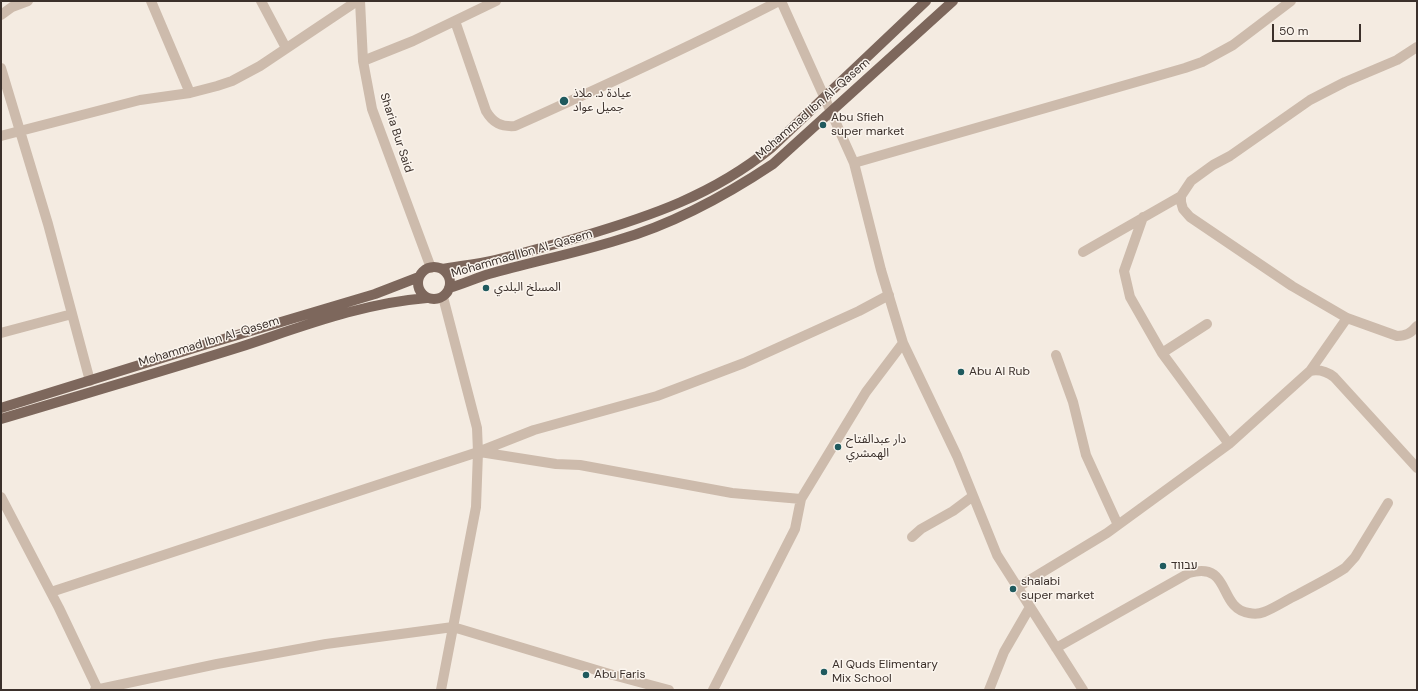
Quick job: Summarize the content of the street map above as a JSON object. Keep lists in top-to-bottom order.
{
  "streets": {
    "main road": ["Mohammad Ibn Al-Qasem"],
    "street": ["Sharia Bur Said"]
  },
  "crossings": [
    ["Mohammad Ibn Al-Qasem", "Sharia Bur Said"]
  ],
  "places": [
    "عيادة د. ملاذ جميل عواد",
    "Abu Sfieh super market",
    "المسلخ البلدي",
    "Abu Al Rub",
    "دار عبدالفتاح الهمشري",
    "עבווד",
    "shalabi super market",
    "Al Quds Elimentary Mix School",
    "Abu Faris"
  ],
  "scale_bar": "50 m"
}
